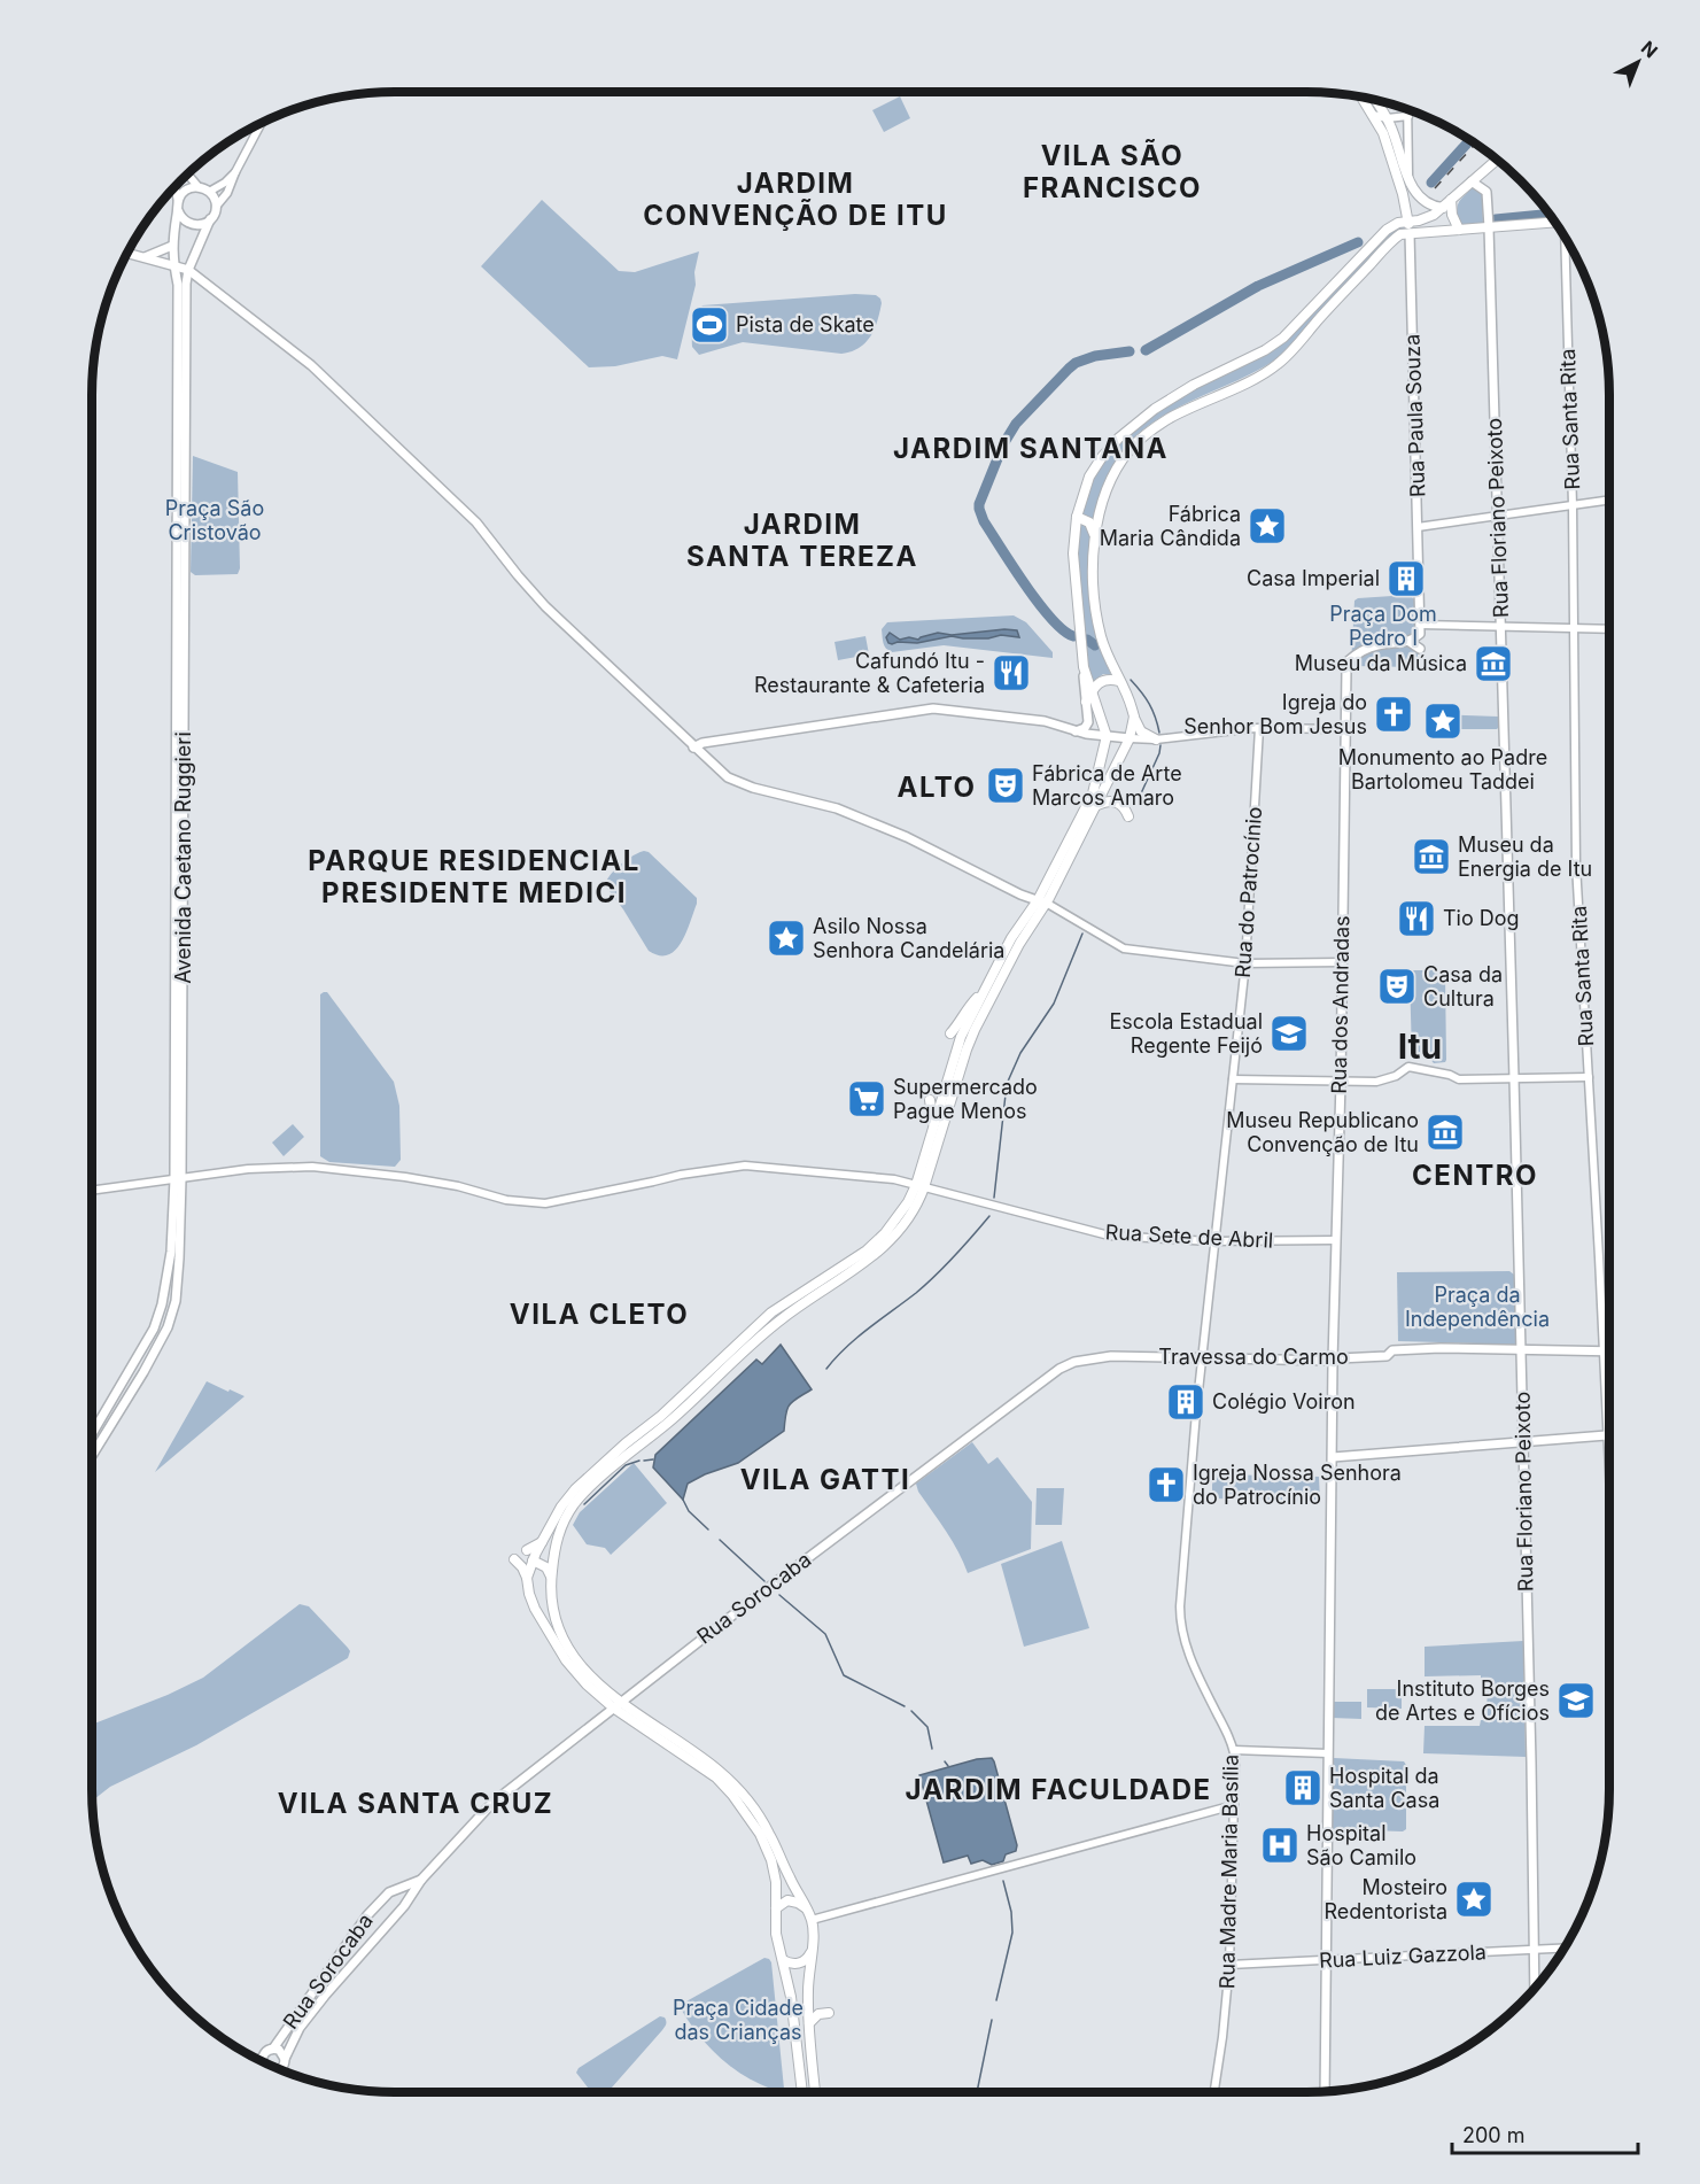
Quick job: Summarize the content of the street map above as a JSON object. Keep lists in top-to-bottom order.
{
  "streets": {
    "main road": [
      "Rua Paula Souza",
      "Rua Floriano Peixoto",
      "Avenida Caetano Ruggieri",
      "Rua dos Andradas",
      "Travessa do Carmo",
      "Rua Sorocaba"
    ],
    "street": [
      "Rua Santa Rita",
      "Rua do Patrocínio",
      "Rua Sete de Abril",
      "Rua Madre Maria Basília",
      "Rua Luiz Gazzola"
    ]
  },
  "crossings": [
    ["Rua Floriano Peixoto", "Travessa do Carmo"],
    ["Rua Floriano Peixoto", "Rua Luiz Gazzola"],
    ["Avenida Caetano Ruggieri", "Rua Sete de Abril"],
    ["Rua do Patrocínio", "Rua Sete de Abril"],
    ["Rua do Patrocínio", "Travessa do Carmo"],
    ["Rua do Patrocínio", "Rua Madre Maria Basília"],
    ["Rua dos Andradas", "Rua Sete de Abril"],
    ["Rua dos Andradas", "Travessa do Carmo"],
    ["Rua dos Andradas", "Rua Luiz Gazzola"],
    ["Travessa do Carmo", "Rua Sorocaba"],
    ["Rua Madre Maria Basília", "Rua Luiz Gazzola"]
  ],
  "districts": [
    "VILA SÃO FRANCISCO",
    "JARDIM CONVENÇÃO DE ITU",
    "JARDIM SANTANA",
    "JARDIM SANTA TEREZA",
    "ALTO",
    "PARQUE RESIDENCIAL PRESIDENTE MEDICI",
    "Itu",
    "CENTRO",
    "VILA CLETO",
    "VILA GATTI",
    "JARDIM FACULDADE",
    "VILA SANTA CRUZ"
  ],
  "parks": [
    "Praça São Cristovão",
    "Praça Dom Pedro I",
    "Praça da Independência",
    "Praça Cidade das Crianças"
  ],
  "places": {
    "sports": ["Pista de Skate"],
    "place": [
      "Fábrica Maria Cândida",
      "Monumento ao Padre Bartolomeu Taddei",
      "Asilo Nossa Senhora Candelária",
      "Mosteiro Redentorista"
    ],
    "building": ["Casa Imperial", "Colégio Voiron", "Hospital da Santa Casa"],
    "museum": ["Museu da Música", "Museu da Energia de Itu", "Museu Republicano Convenção de Itu"],
    "restaurant": ["Cafundó Itu - Restaurante & Cafeteria", "Tio Dog"],
    "church": ["Igreja do Senhor Bom Jesus", "Igreja Nossa Senhora do Patrocínio"],
    "theatre": ["Fábrica de Arte Marcos Amaro", "Casa da Cultura"],
    "school or university": ["Escola Estadual Regente Feijó", "Instituto Borges de Artes e Ofícios"],
    "supermarket": ["Supermercado Pague Menos"],
    "hospital": ["Hospital São Camilo"]
  },
  "scale_bar": "200 m",
  "north": "top right"
}
